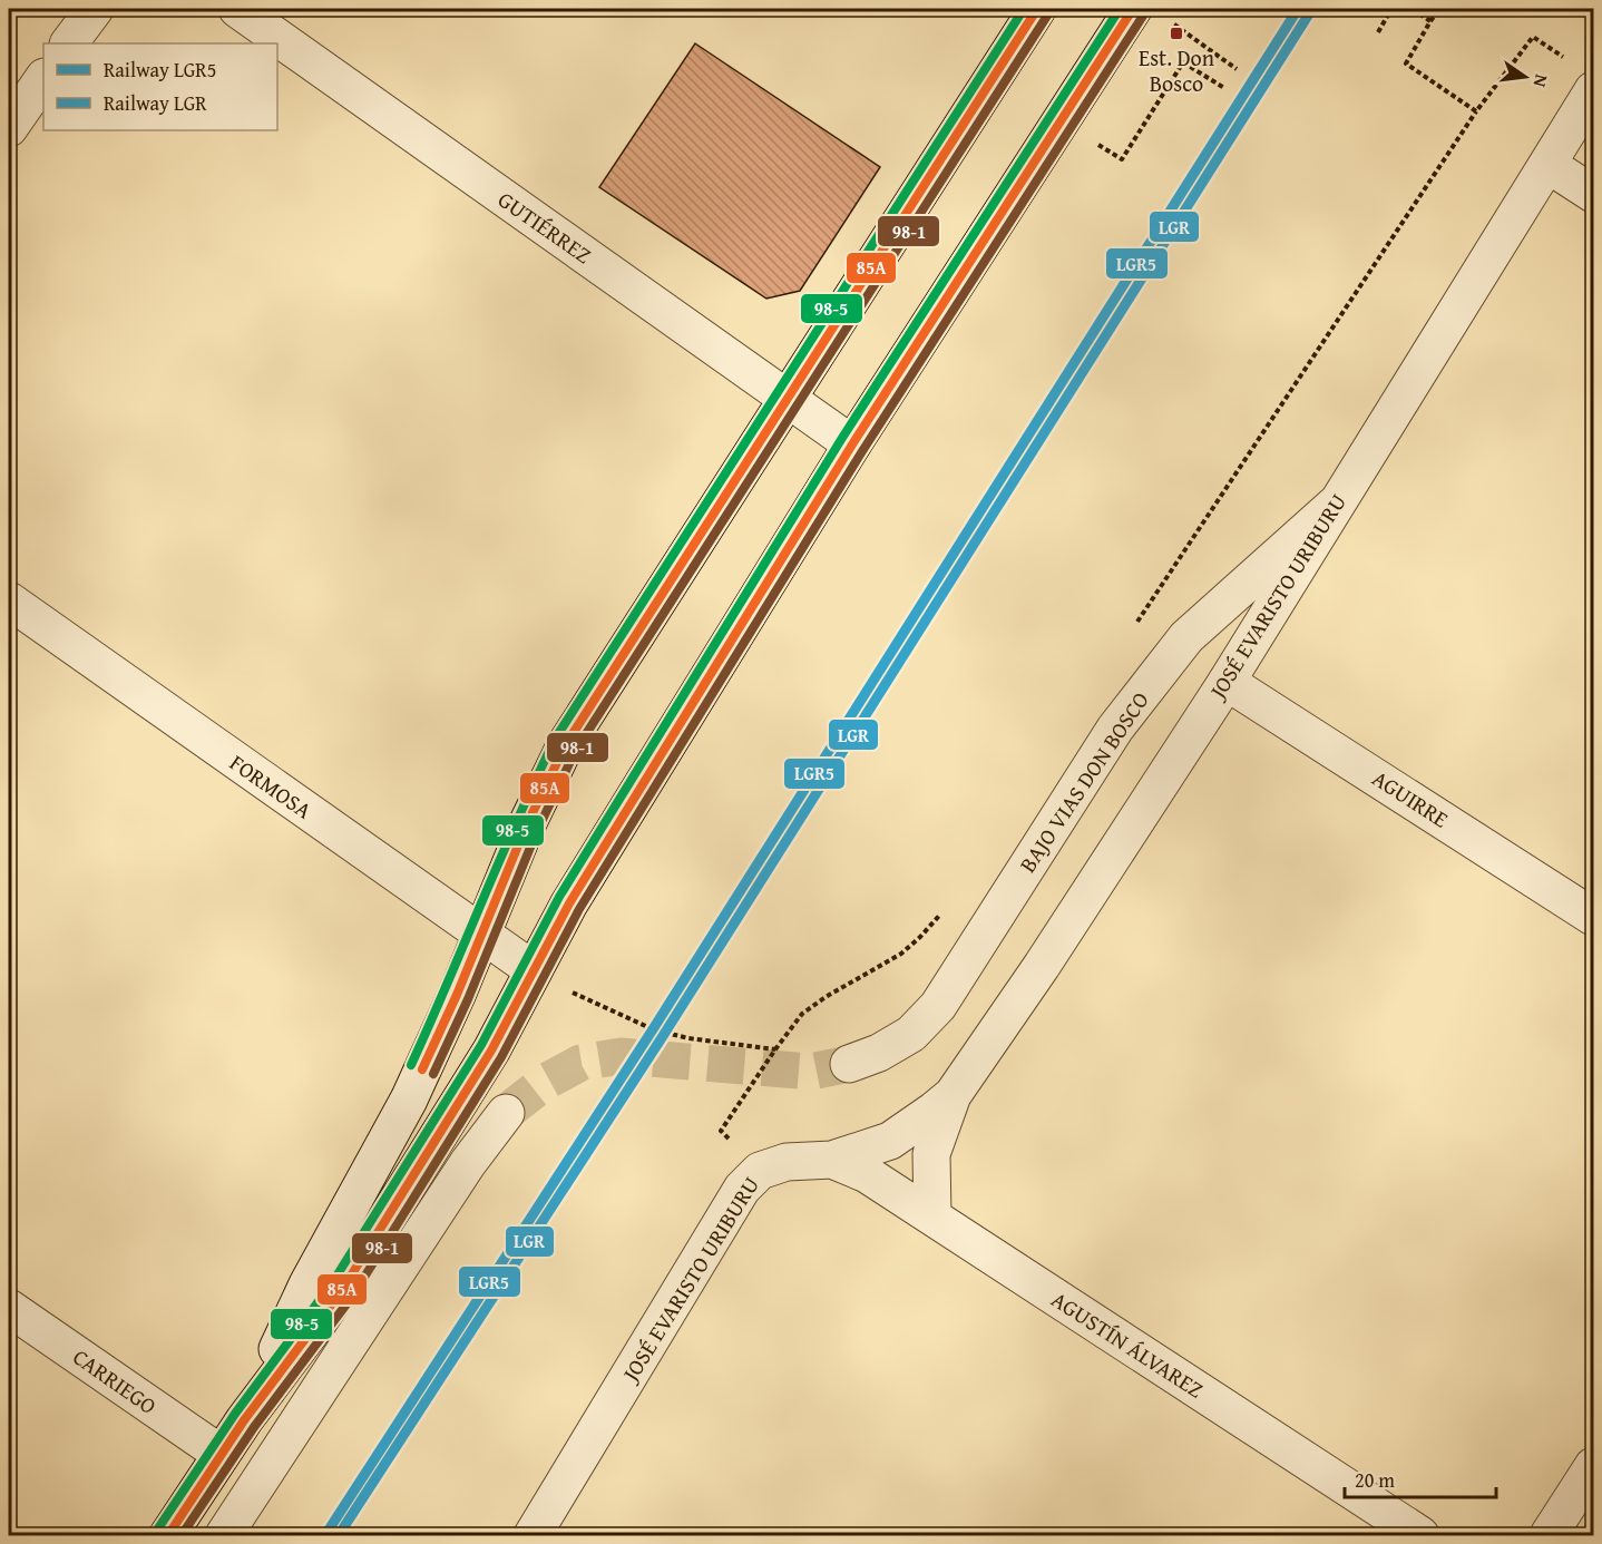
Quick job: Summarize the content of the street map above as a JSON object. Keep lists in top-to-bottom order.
{
  "streets": {
    "street": [
      "GUTIÉRREZ",
      "JOSÉ EVARISTO URIBURU",
      "BAJO VIAS DON BOSCO",
      "FORMOSA",
      "AGUIRRE",
      "AGUSTÍN ÁLVAREZ",
      "CARRIEGO"
    ]
  },
  "crossings": [
    ["JOSÉ EVARISTO URIBURU", "BAJO VIAS DON BOSCO"],
    ["JOSÉ EVARISTO URIBURU", "AGUIRRE"],
    ["JOSÉ EVARISTO URIBURU", "AGUSTÍN ÁLVAREZ"]
  ],
  "places": {
    "transit": ["Est. Don Bosco"]
  },
  "lines": [
    "rail line LGR5",
    "transit line 85A",
    "transit line 98-5",
    "rail line LGR",
    "transit line 98-1"
  ],
  "legend": ["Railway LGR5", "Railway LGR"],
  "scale_bar": "20 m",
  "north": "right"
}
